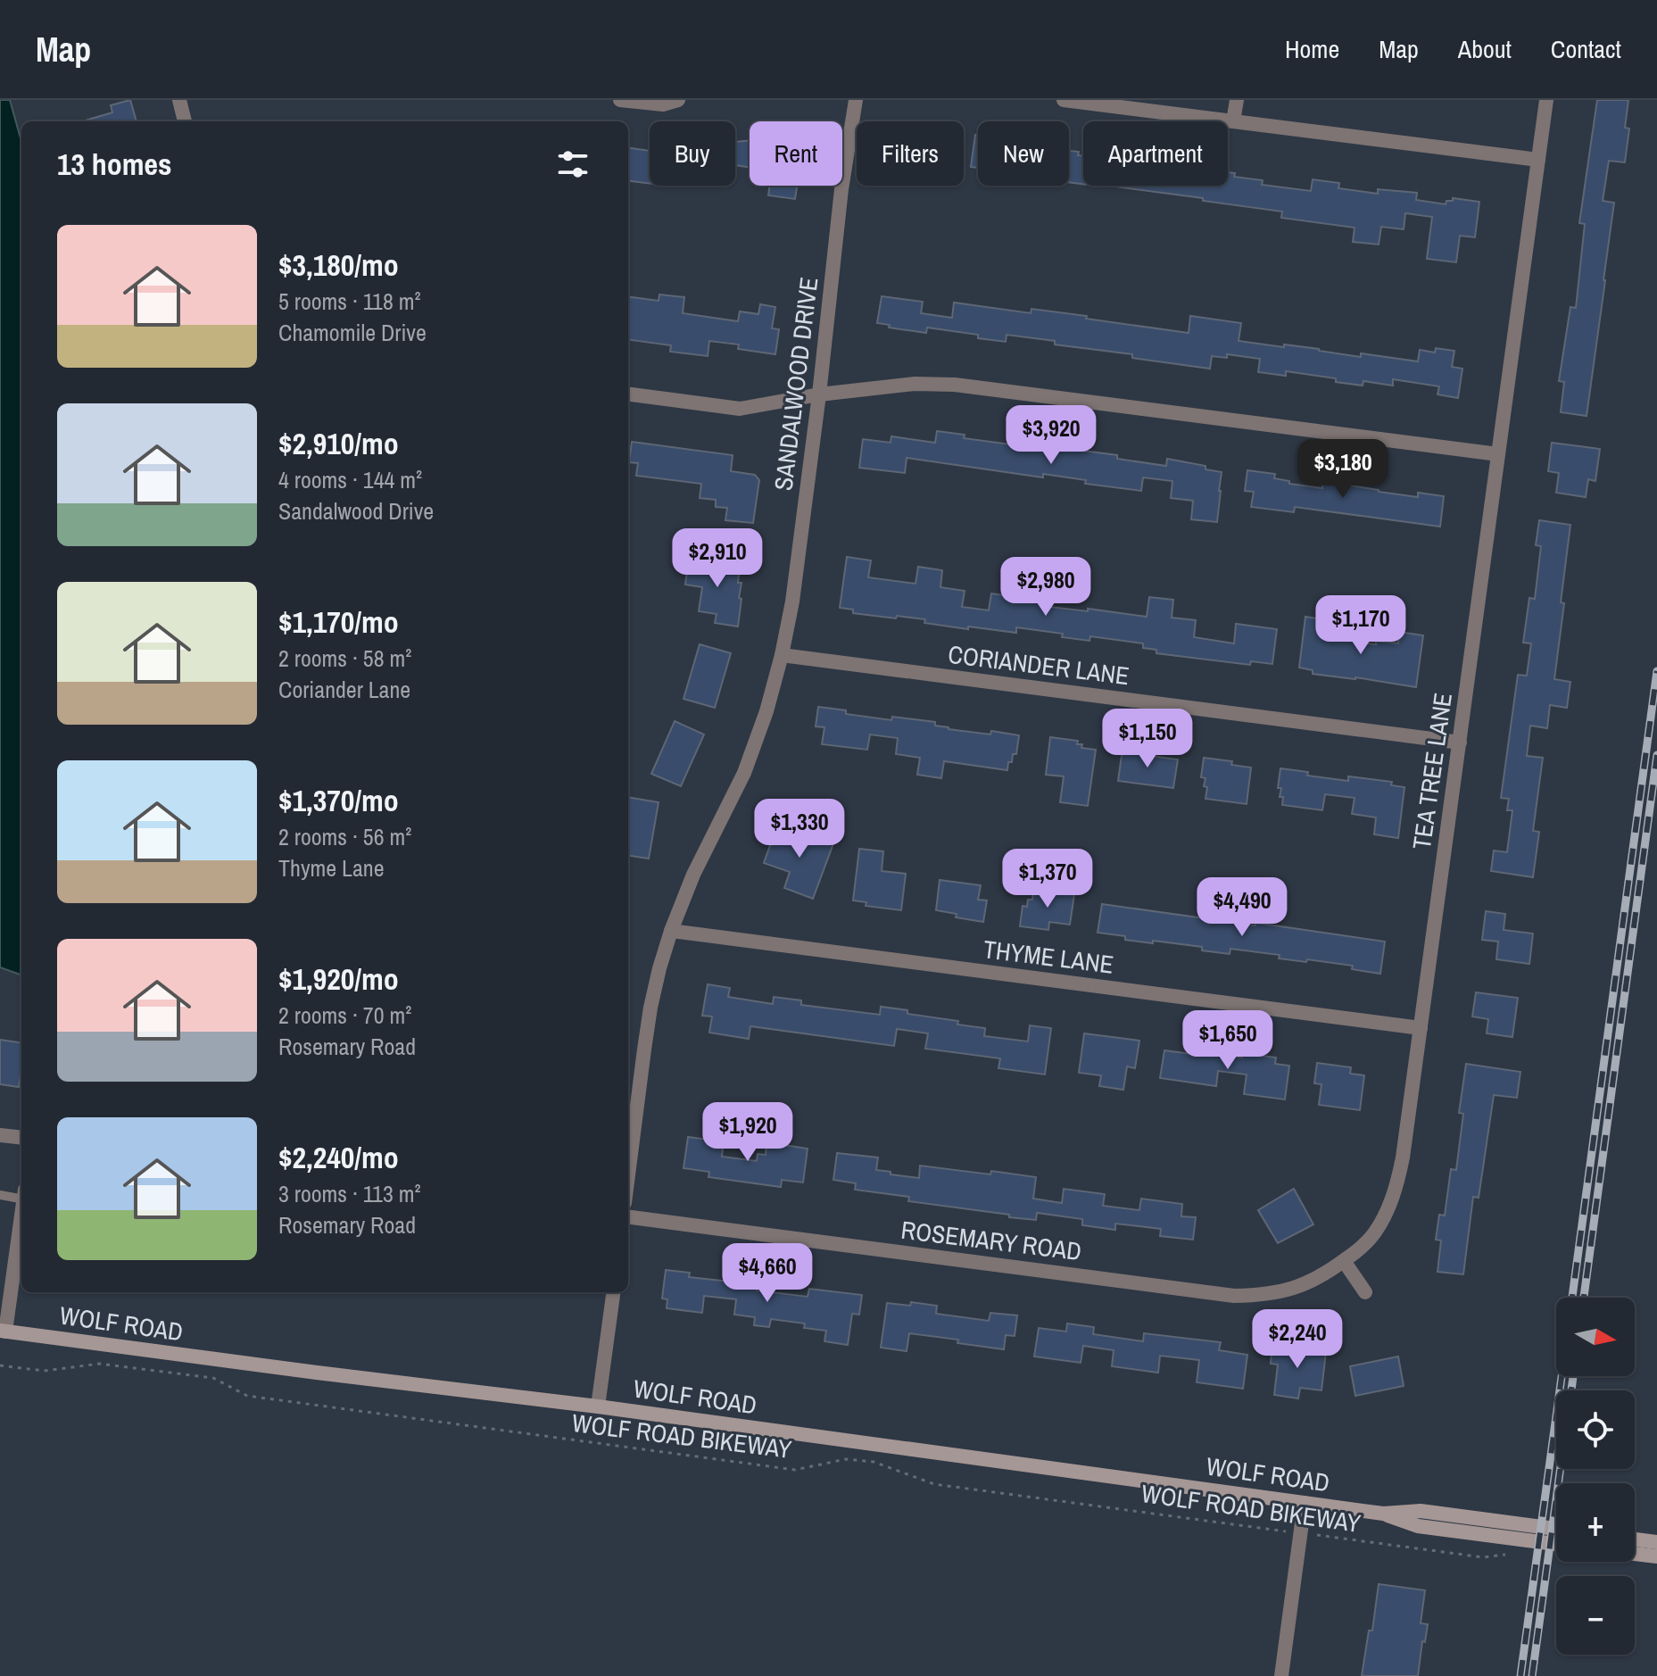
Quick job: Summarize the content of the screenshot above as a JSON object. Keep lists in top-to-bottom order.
{
  "streets": {
    "main road": ["WOLF ROAD"],
    "street": [
      "SANDALWOOD DRIVE",
      "CORIANDER LANE",
      "TEA TREE LANE",
      "THYME LANE",
      "ROSEMARY ROAD"
    ],
    "path": ["WOLF ROAD BIKEWAY"]
  },
  "crossings": [
    ["SANDALWOOD DRIVE", "CORIANDER LANE"],
    ["SANDALWOOD DRIVE", "THYME LANE"],
    ["CORIANDER LANE", "TEA TREE LANE"],
    ["TEA TREE LANE", "THYME LANE"],
    ["TEA TREE LANE", "ROSEMARY ROAD"]
  ],
  "north": "right",
  "page": {
    "header": "Map",
    "nav": [
      "Home",
      "Map",
      "About",
      "Contact"
    ],
    "chip": [
      "Buy",
      "Rent",
      "Filters",
      "New",
      "Apartment"
    ],
    "heading": "13 homes",
    "list": [
      {
        "name": "$3,180/mo",
        "note": "5 rooms · 118 m² · Chamomile Drive"
      },
      {
        "name": "$2,910/mo",
        "note": "4 rooms · 144 m² · Sandalwood Drive"
      },
      {
        "name": "$1,170/mo",
        "note": "2 rooms · 58 m² · Coriander Lane"
      },
      {
        "name": "$1,370/mo",
        "note": "2 rooms · 56 m² · Thyme Lane"
      },
      {
        "name": "$1,920/mo",
        "note": "2 rooms · 70 m² · Rosemary Road"
      },
      {
        "name": "$2,240/mo",
        "note": "3 rooms · 113 m² · Rosemary Road"
      }
    ],
    "price": [
      "$3,920",
      "$3,180",
      "$2,910",
      "$2,980",
      "$1,170",
      "$1,150",
      "$1,330",
      "$1,370",
      "$4,490",
      "$1,650",
      "$1,920",
      "$4,660",
      "$2,240"
    ],
    "map_buttons": ["+", "−"]
  }
}
